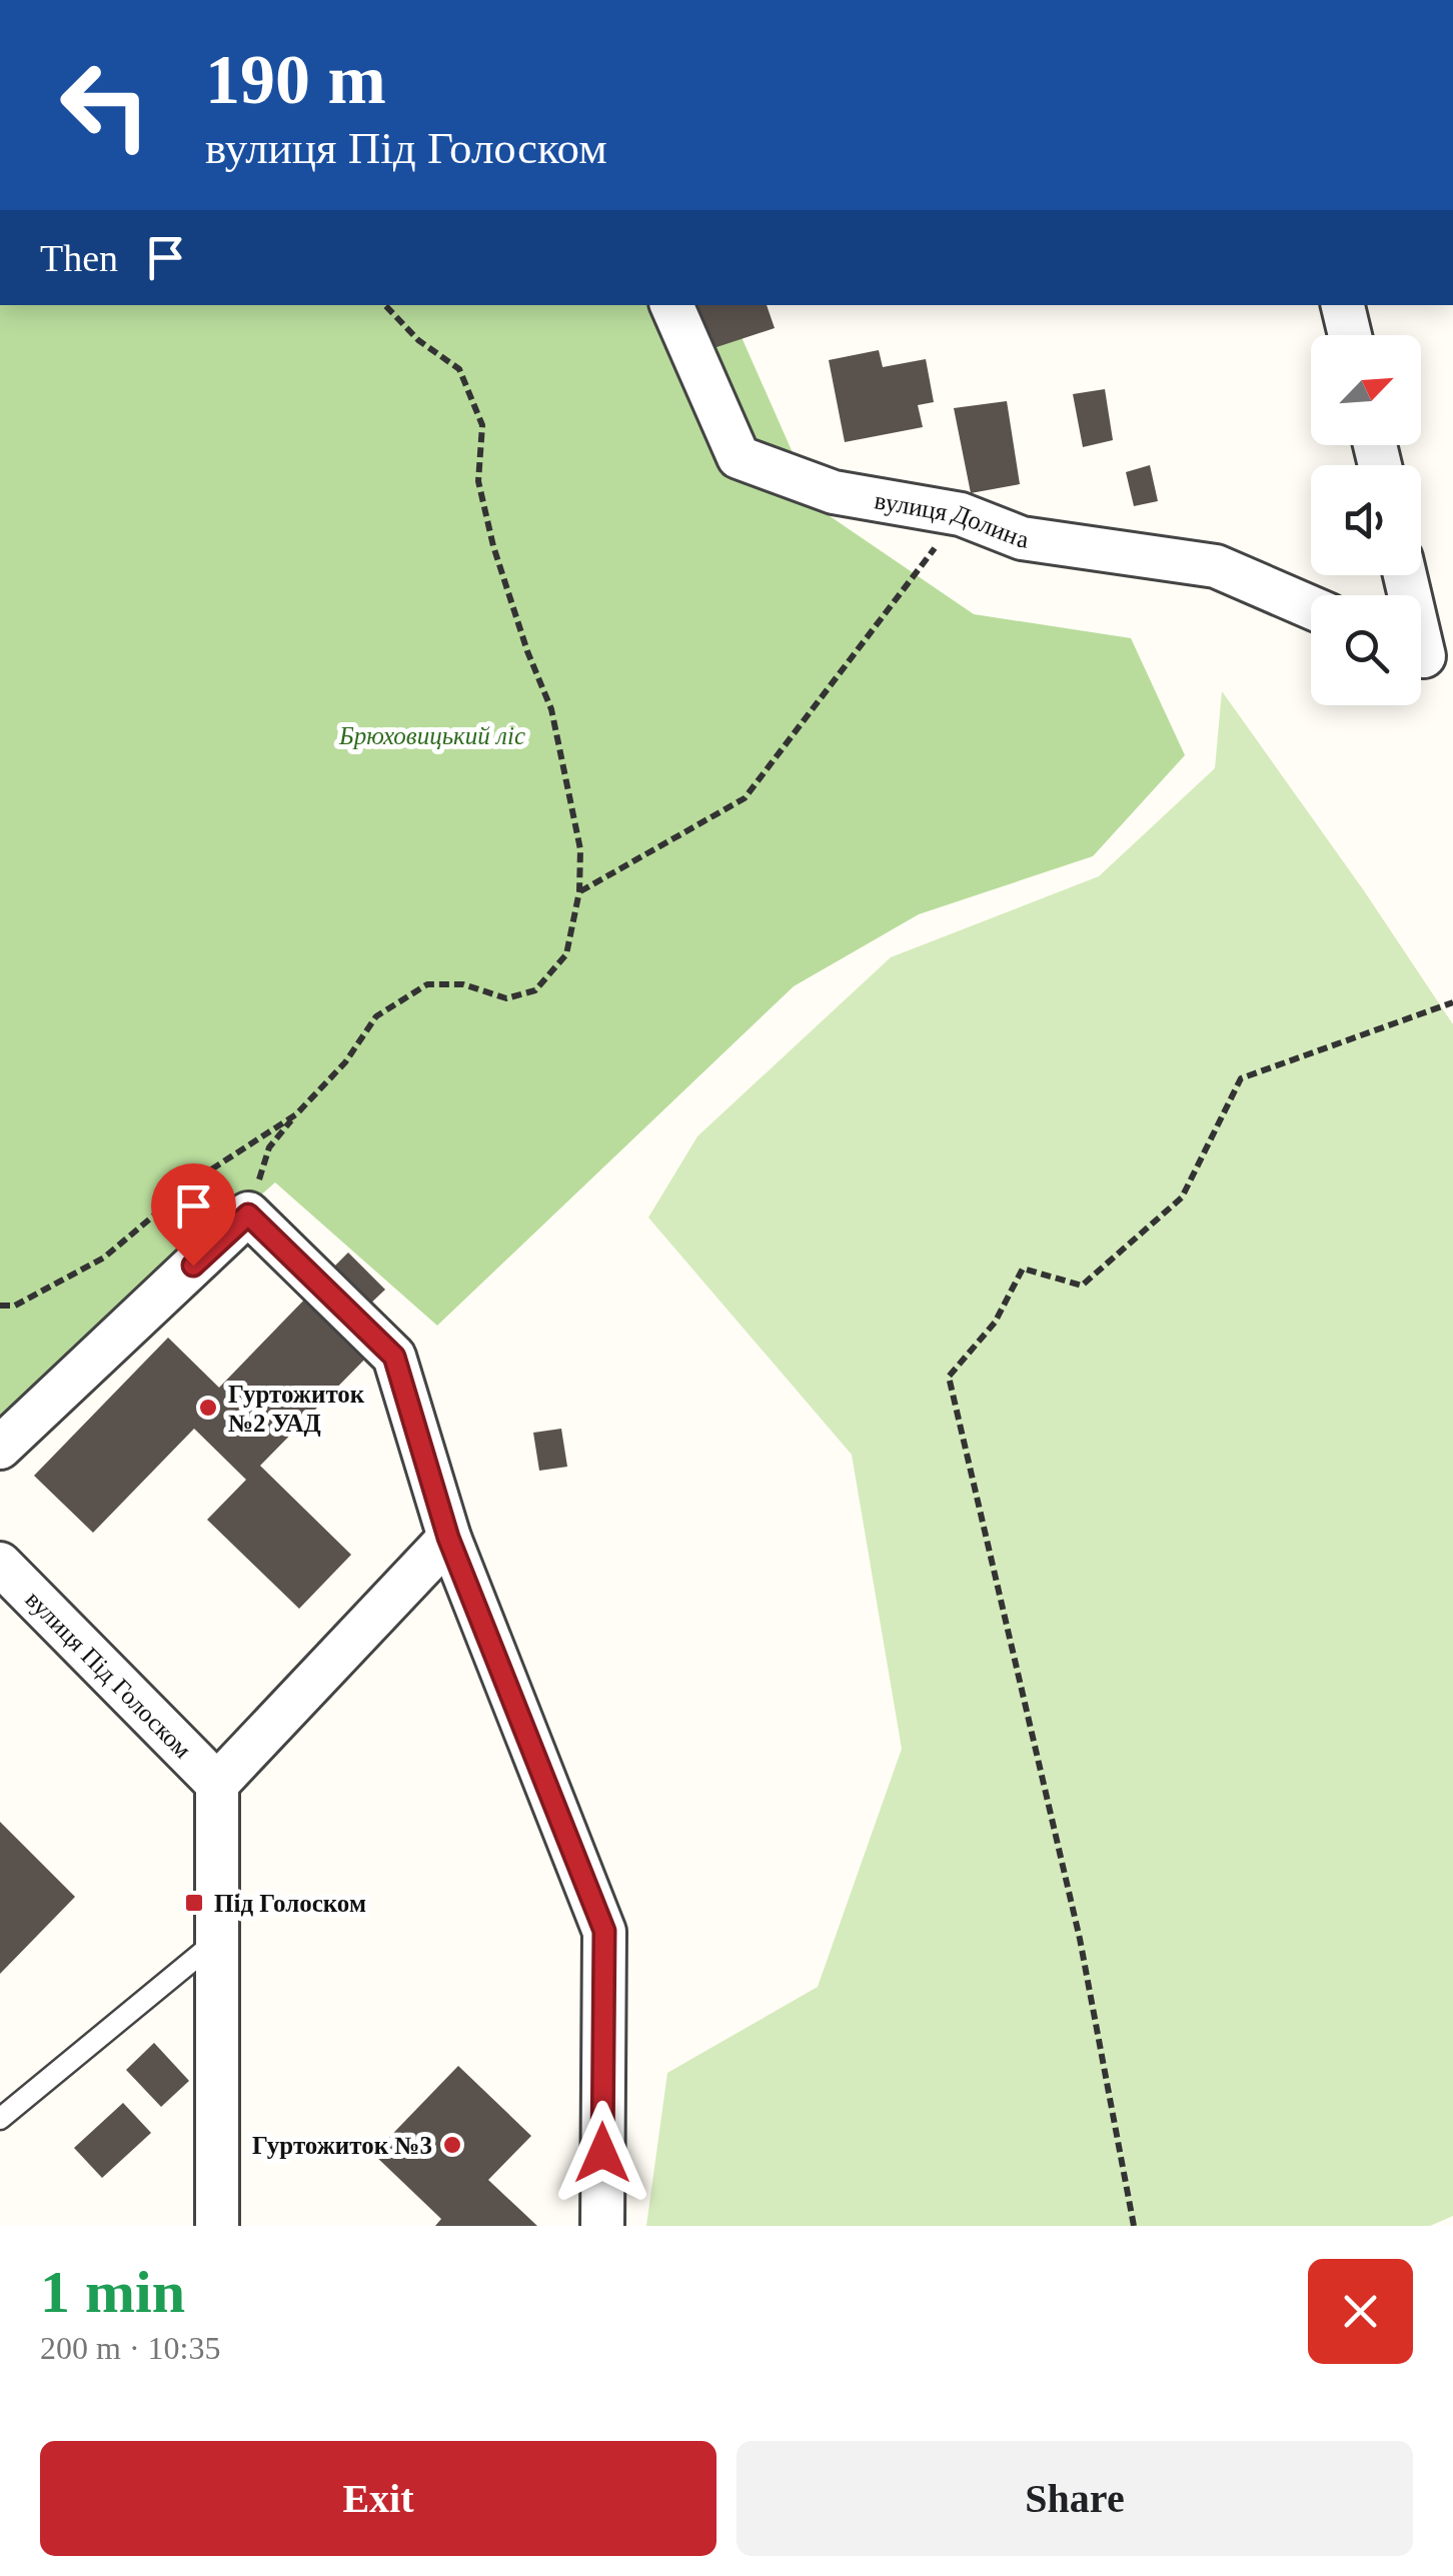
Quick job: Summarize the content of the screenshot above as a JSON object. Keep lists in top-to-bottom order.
{
  "streets": {
    "street": ["вулиця Долина", "вулиця Під Голоском"]
  },
  "parks": ["Брюховицький ліс"],
  "places": {
    "other": ["Гуртожиток №2 УАД", "Гуртожиток №3"],
    "transit": ["Під Голоском"]
  },
  "north": "top right",
  "page": {
    "turn": ["190 m", "вулиця Під Голоском"],
    "then": "Then",
    "heading": ["1 min", "200 m · 10:35"],
    "buttons": ["Exit", "Share"]
  }
}
